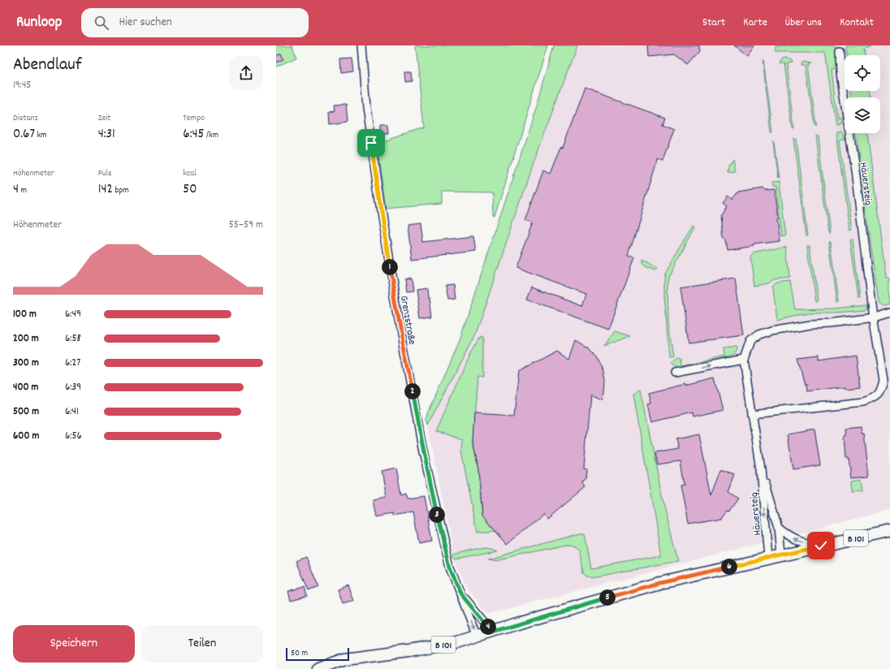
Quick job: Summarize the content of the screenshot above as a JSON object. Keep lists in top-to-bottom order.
{
  "streets": {
    "main road": ["B 101"],
    "street": ["Häuersteig", "Grenzstraße"]
  },
  "crossings": [
    ["Häuersteig", "B 101"],
    ["Grenzstraße", "B 101"]
  ],
  "scale_bar": "50 m",
  "page": {
    "header": "Runloop",
    "search": "Hier suchen",
    "nav": [
      "Start",
      "Karte",
      "Über uns",
      "Kontakt"
    ],
    "heading": ["Abendlauf", "19:45"],
    "stats": [
      ["Distanz", "0.67 km"],
      ["Zeit", "4:31"],
      ["Tempo", "6:45 /km"],
      ["Höhenmeter", "4 m"],
      ["Puls", "142 bpm"],
      ["kcal", "50"]
    ],
    "chart": ["Höhenmeter", "55–59 m"],
    "pins": [
      "1",
      "2",
      "3",
      "6",
      "5",
      "4"
    ],
    "list": [
      {
        "name": "100 m",
        "note": "6:49"
      },
      {
        "name": "200 m",
        "note": "6:58"
      },
      {
        "name": "300 m",
        "note": "6:27"
      },
      {
        "name": "400 m",
        "note": "6:39"
      },
      {
        "name": "500 m",
        "note": "6:41"
      },
      {
        "name": "600 m",
        "note": "6:56"
      }
    ],
    "buttons": ["Speichern", "Teilen"],
    "scale": "50 m"
  }
}
